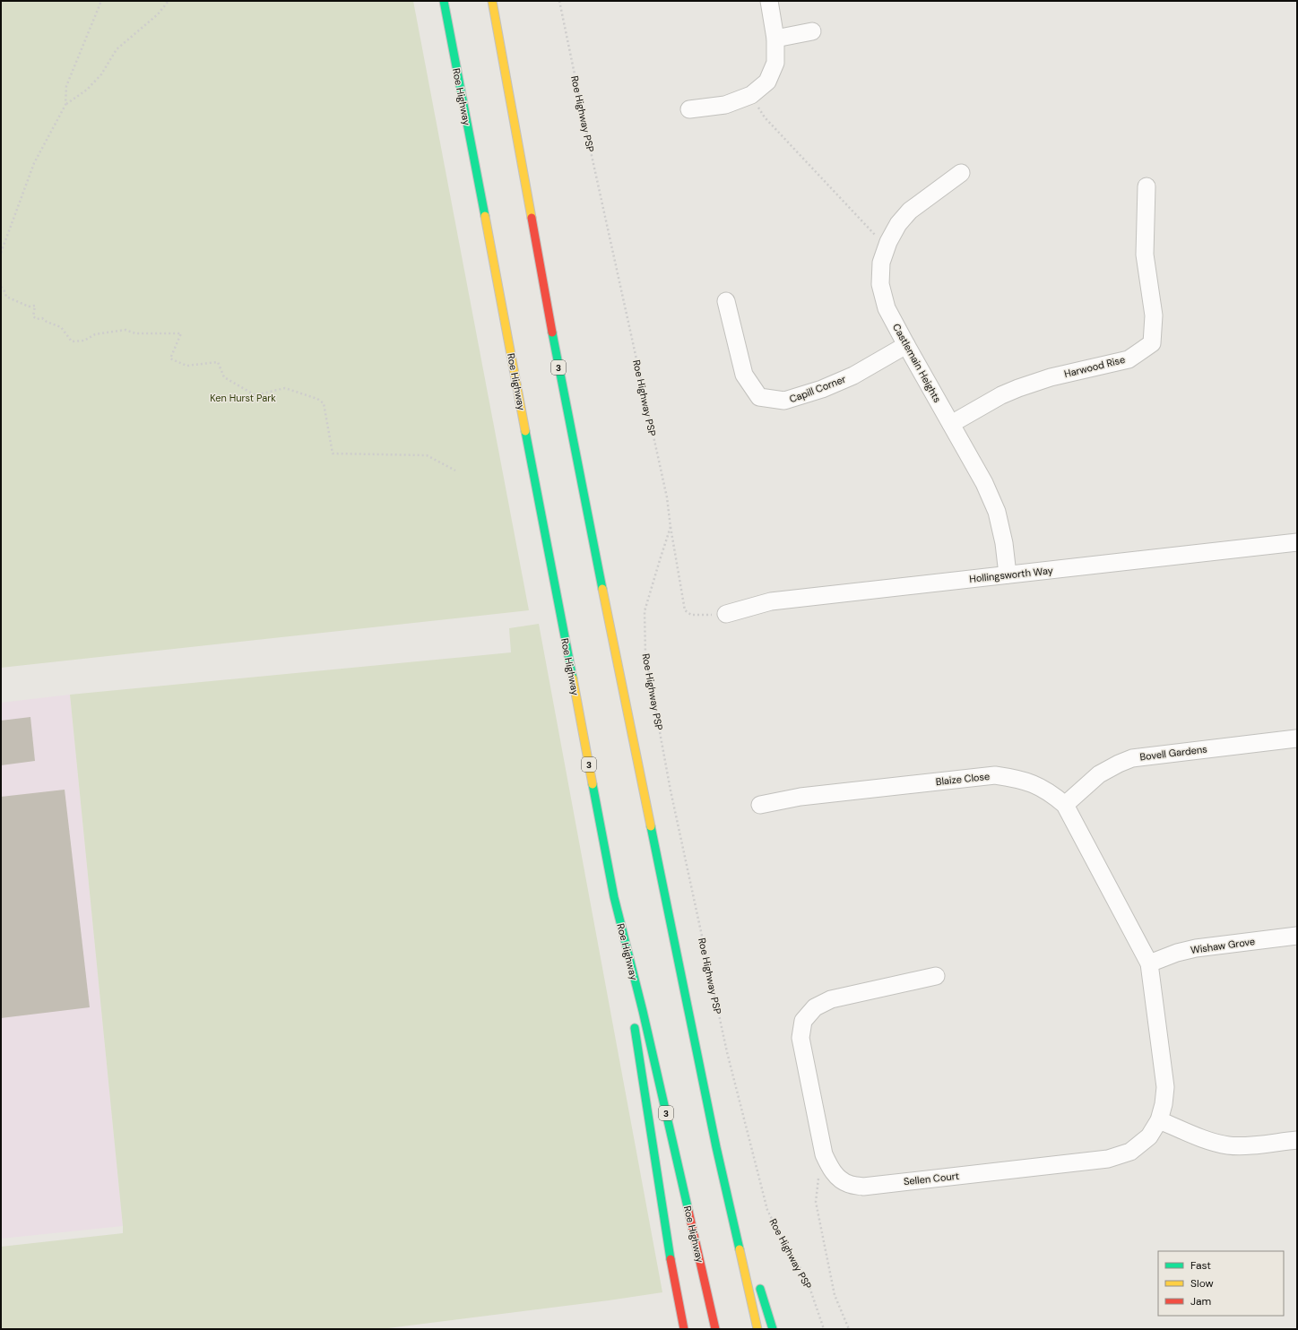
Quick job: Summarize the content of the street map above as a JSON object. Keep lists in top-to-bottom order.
{
  "streets": {
    "highway": ["Roe Highway", "3"],
    "street": [
      "Castlemain Heights",
      "Harwood Rise",
      "Capill Corner",
      "Hollingsworth Way",
      "Bovell Gardens",
      "Blaize Close",
      "Wishaw Grove",
      "Sellen Court"
    ],
    "path": ["Roe Highway PSP"]
  },
  "crossings": [
    ["Castlemain Heights", "Harwood Rise"],
    ["Castlemain Heights", "Capill Corner"],
    ["Castlemain Heights", "Hollingsworth Way"],
    ["Bovell Gardens", "Blaize Close"],
    ["Blaize Close", "Wishaw Grove"],
    ["Blaize Close", "Sellen Court"],
    ["Wishaw Grove", "Sellen Court"]
  ],
  "parks": ["Ken Hurst Park"],
  "legend": ["Fast", "Slow", "Jam"]
}
